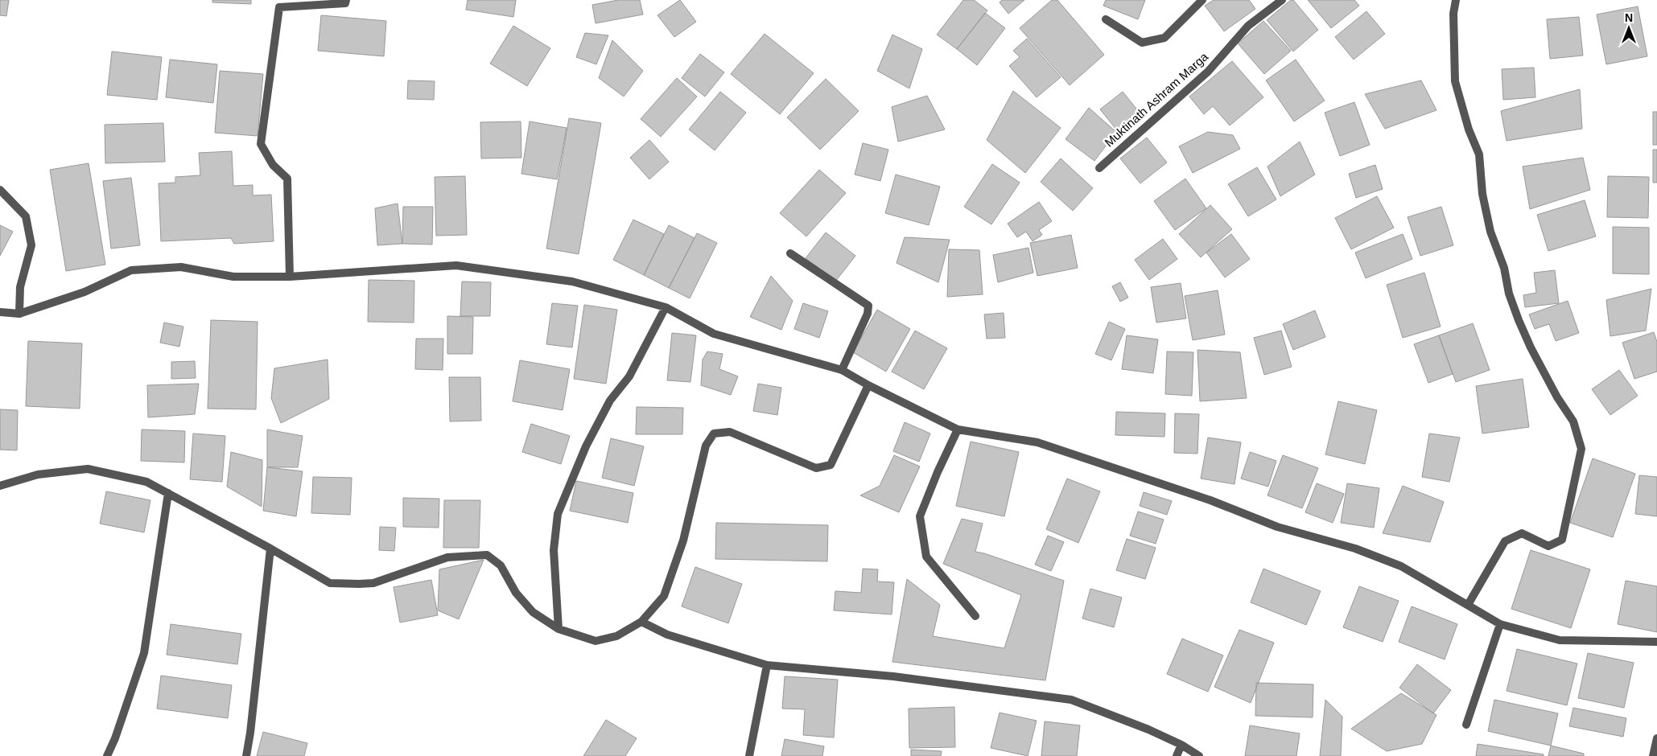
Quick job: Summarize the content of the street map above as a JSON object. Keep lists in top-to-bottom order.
{
  "streets": {
    "street": ["Muktinath Ashram Marga"]
  },
  "north": "top"
}
